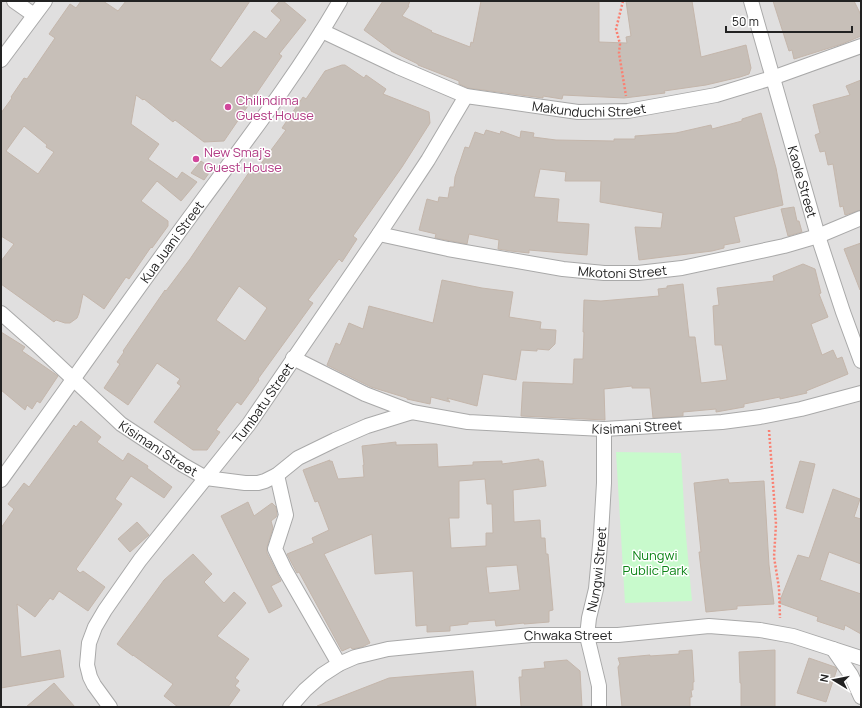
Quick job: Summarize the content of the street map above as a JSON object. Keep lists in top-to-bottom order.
{
  "streets": {
    "street": [
      "Makunduchi Street",
      "Kaole Street",
      "Kua Juani Street",
      "Mkotoni Street",
      "Tumbatu Street",
      "Kisimani Street",
      "Nungwi Street",
      "Chwaka Street"
    ]
  },
  "crossings": [
    ["Makunduchi Street", "Kaole Street"],
    ["Makunduchi Street", "Kua Juani Street"],
    ["Makunduchi Street", "Tumbatu Street"],
    ["Kaole Street", "Mkotoni Street"],
    ["Kua Juani Street", "Kisimani Street"],
    ["Mkotoni Street", "Tumbatu Street"],
    ["Tumbatu Street", "Kisimani Street"],
    ["Kisimani Street", "Nungwi Street"],
    ["Nungwi Street", "Chwaka Street"]
  ],
  "parks": ["Nungwi Public Park"],
  "places": ["Chilindima Guest House", "New Smaj's Guest House"],
  "scale_bar": "50 m",
  "north": "left"
}
